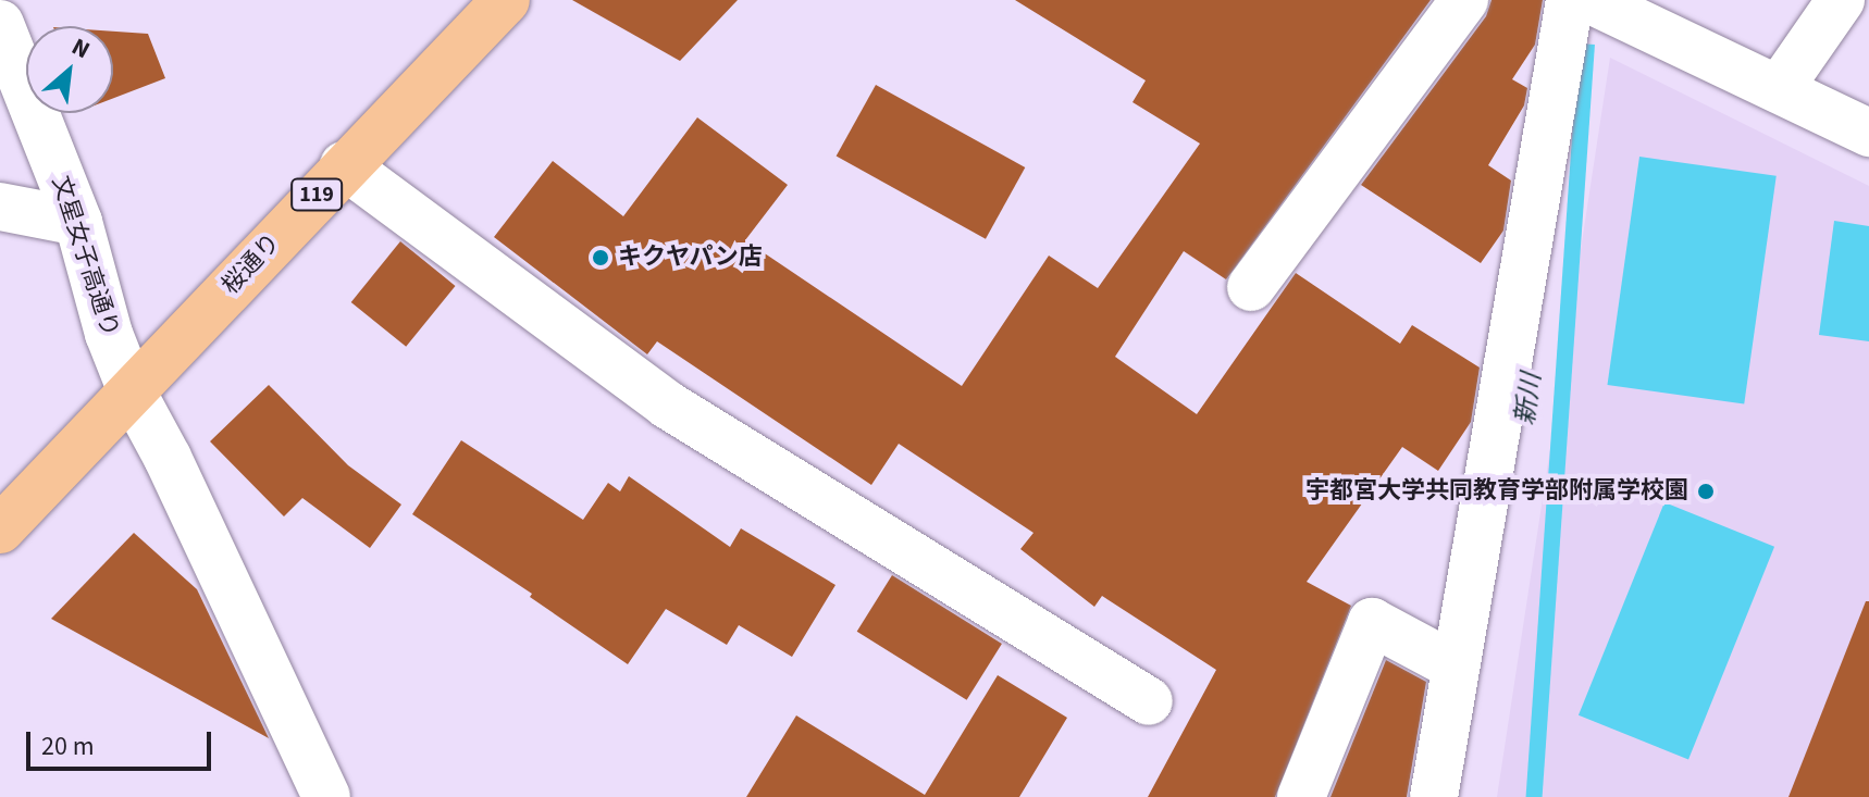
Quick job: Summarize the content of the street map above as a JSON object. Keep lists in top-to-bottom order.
{
  "streets": {
    "highway": ["119", "桜通り"],
    "street": ["文星女子高通り"]
  },
  "crossings": [
    ["文星女子高通り", "桜通り"]
  ],
  "water": ["新川"],
  "places": ["キクヤパン店", "宇都宮大学共同教育学部附属学校園"],
  "scale_bar": "20 m",
  "north": "top right"
}
